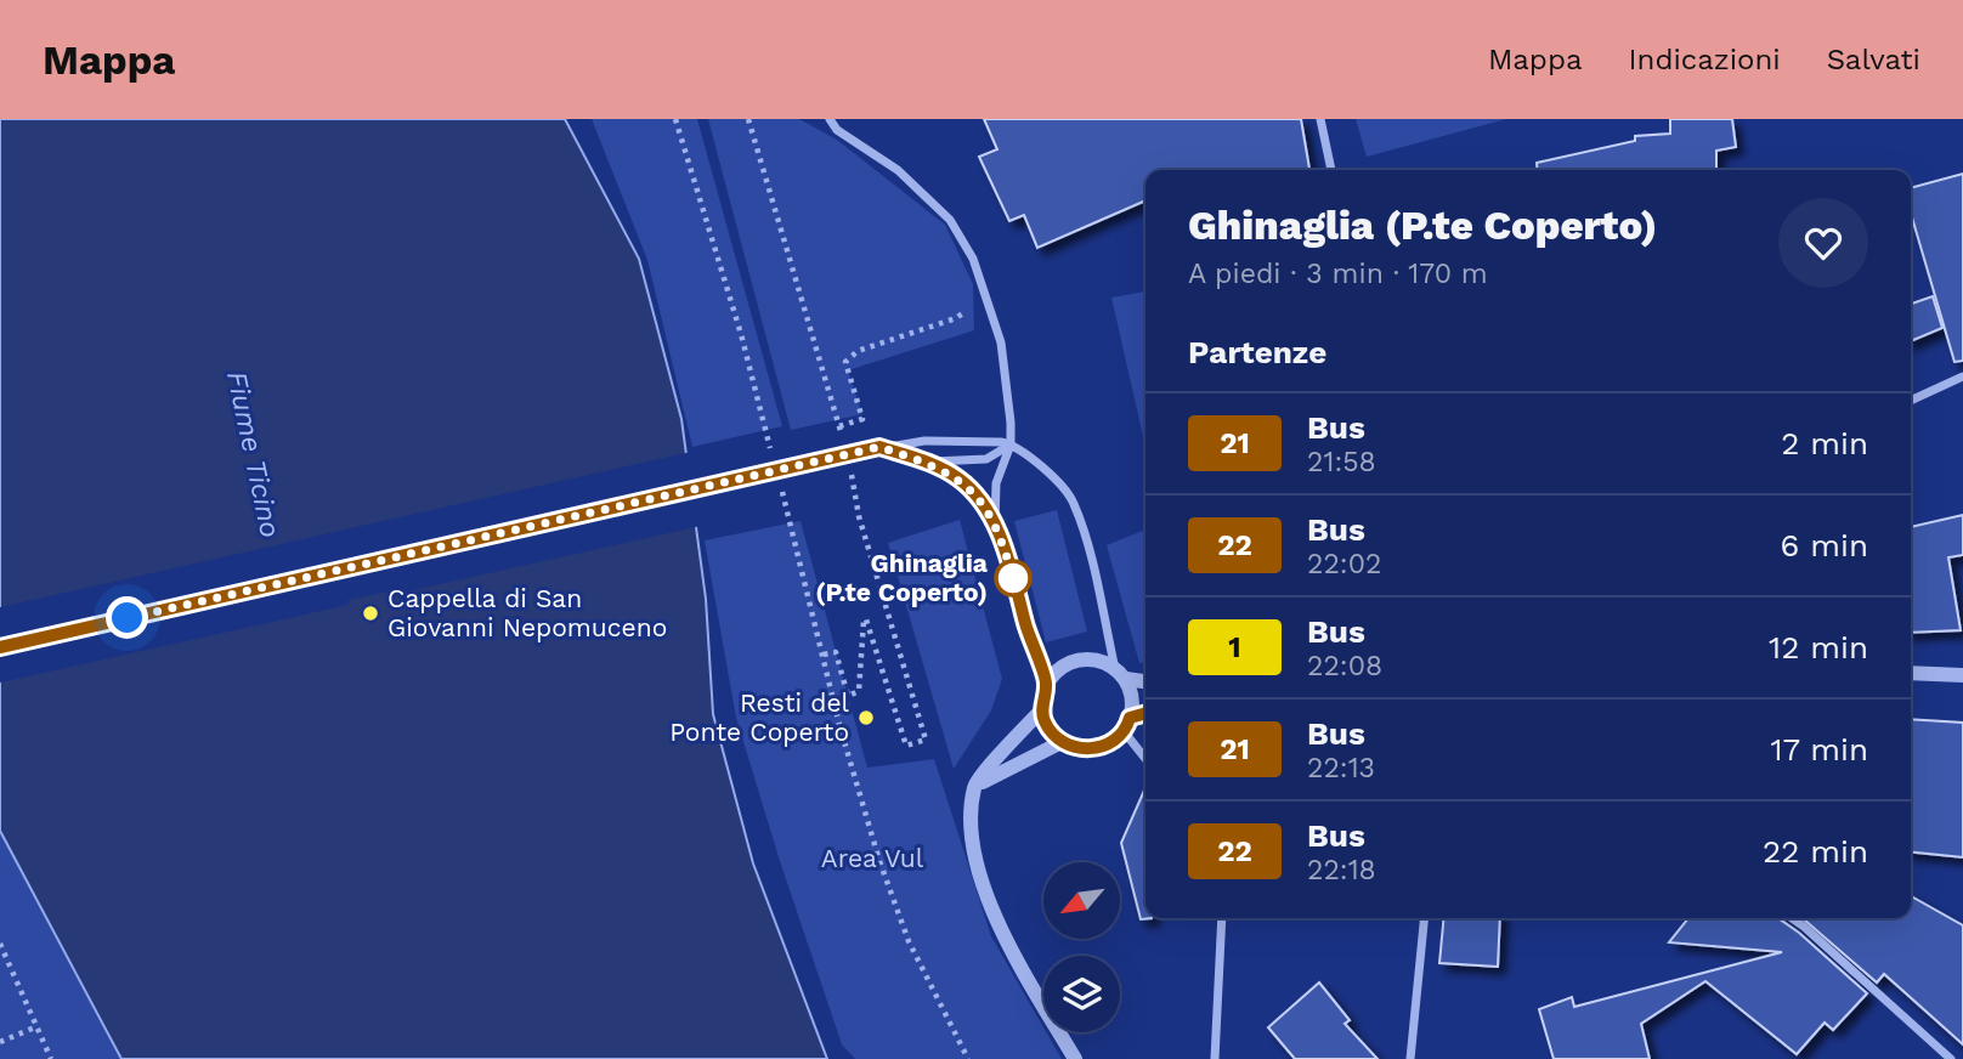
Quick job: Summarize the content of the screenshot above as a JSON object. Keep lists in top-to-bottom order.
{
  "water": ["Fiume Ticino"],
  "parks": ["Area Vul"],
  "places": ["Ghinaglia (P.te Coperto)", "Cappella di San Giovanni Nepomuceno", "Resti del Ponte Coperto"],
  "lines": ["bus line 21"],
  "north": "bottom left",
  "page": {
    "header": "Mappa",
    "nav": ["Mappa", "Indicazioni", "Salvati"],
    "heading": [
      ["Ghinaglia (P.te Coperto)", "A piedi · 3 min · 170 m"],
      "Partenze"
    ],
    "list": [
      {
        "mark": "21",
        "name": "Bus",
        "note": "21:58",
        "value": "2 min"
      },
      {
        "mark": "22",
        "name": "Bus",
        "note": "22:02",
        "value": "6 min"
      },
      {
        "mark": "1",
        "name": "Bus",
        "note": "22:08",
        "value": "12 min"
      },
      {
        "mark": "21",
        "name": "Bus",
        "note": "22:13",
        "value": "17 min"
      },
      {
        "mark": "22",
        "name": "Bus",
        "note": "22:18",
        "value": "22 min"
      }
    ]
  }
}
